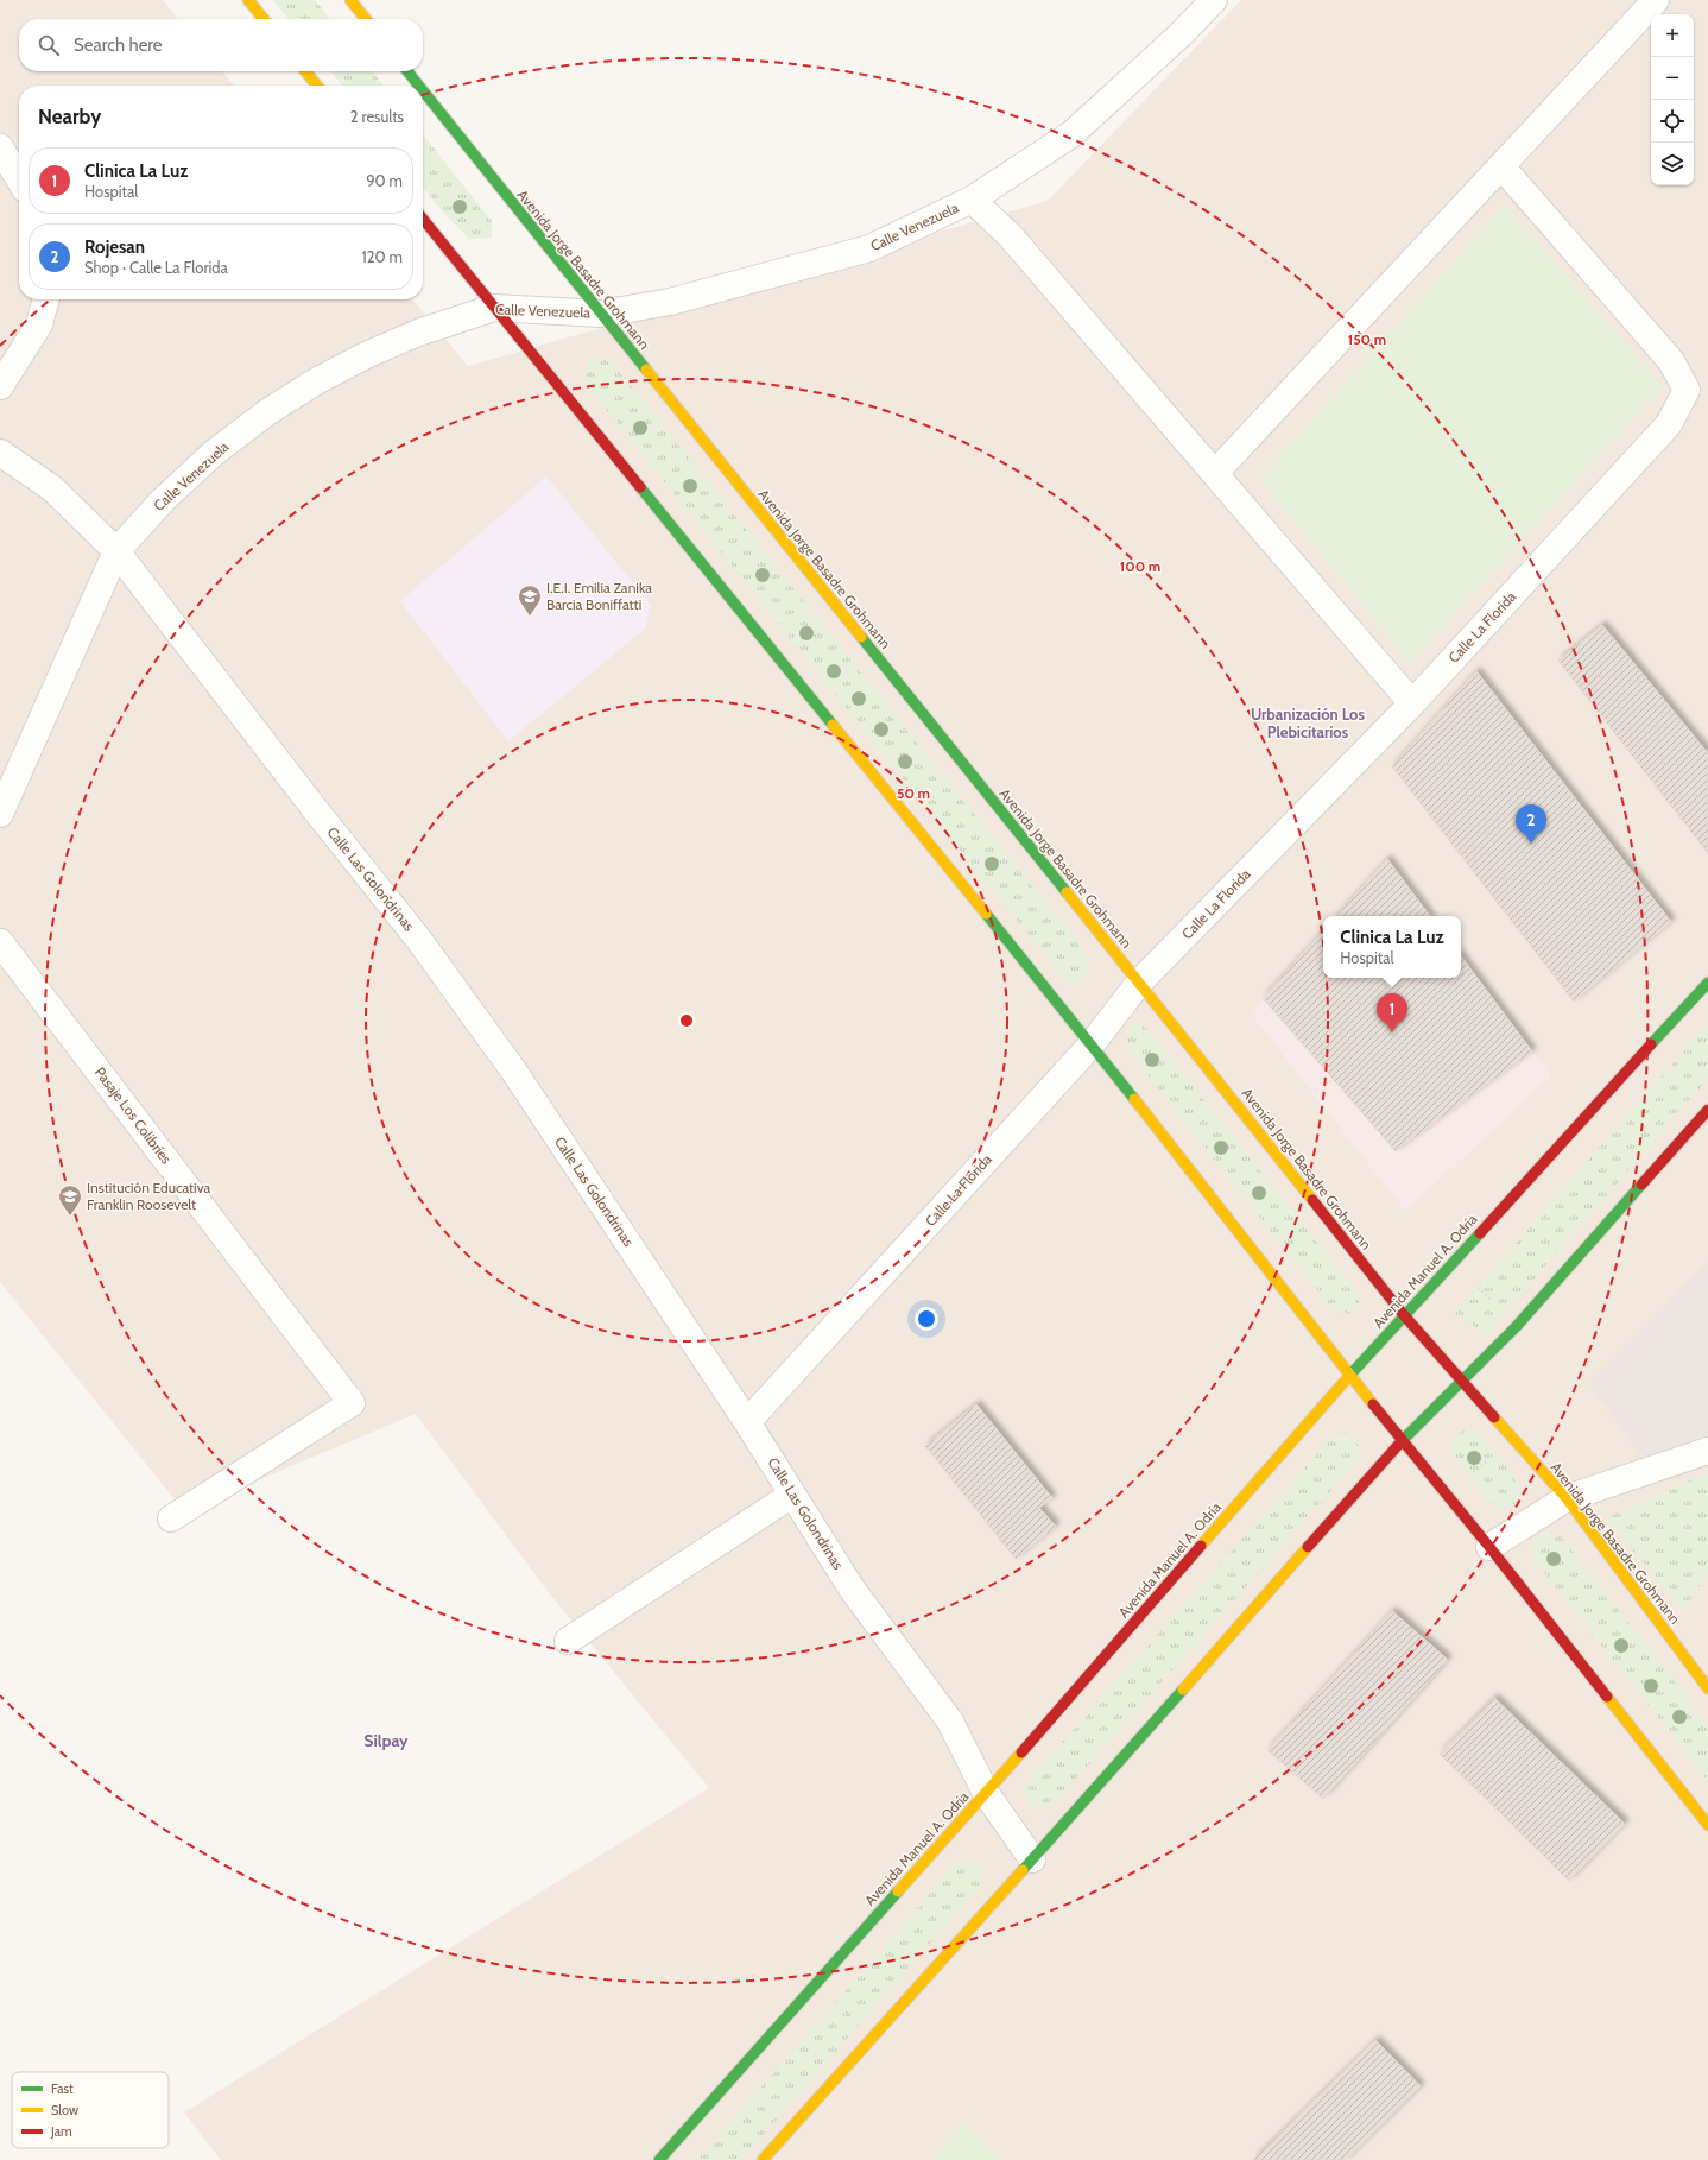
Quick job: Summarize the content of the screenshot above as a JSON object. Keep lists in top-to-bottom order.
{
  "streets": {
    "main road": ["Avenida Jorge Basadre Grohmann", "Avenida Manuel A. Odría"],
    "street": [
      "Calle Venezuela",
      "Calle La Florida",
      "Calle Las Golondrinas",
      "Pasaje Los Colibríes"
    ]
  },
  "crossings": [
    ["Calle Venezuela", "Avenida Jorge Basadre Grohmann"],
    ["Calle Venezuela", "Calle Las Golondrinas"],
    ["Avenida Jorge Basadre Grohmann", "Calle La Florida"],
    ["Avenida Jorge Basadre Grohmann", "Avenida Manuel A. Odría"],
    ["Calle La Florida", "Calle Las Golondrinas"],
    ["Calle Las Golondrinas", "Avenida Manuel A. Odría"]
  ],
  "districts": ["Urbanización Los Plebicitarios", "Silpay"],
  "places": {
    "school or university": ["I.E.I. Emilia Zanika Barcia Boniffatti", "Institución Educativa Franklin Roosevelt"]
  },
  "legend": ["Fast", "Slow", "Jam"],
  "page": {
    "map_buttons": ["+", "−"],
    "search": "Search here",
    "heading": ["Nearby", "2 results"],
    "list": [
      {
        "mark": "1",
        "name": "Clinica La Luz",
        "note": "Hospital",
        "value": "90 m"
      },
      {
        "mark": "2",
        "name": "Rojesan",
        "note": "Shop · Calle La Florida",
        "value": "120 m"
      }
    ],
    "pins": ["2", "1"],
    "popup": ["Clinica La Luz", "Hospital"]
  },
  "rings": ["150 m", "100 m", "50 m"]
}
